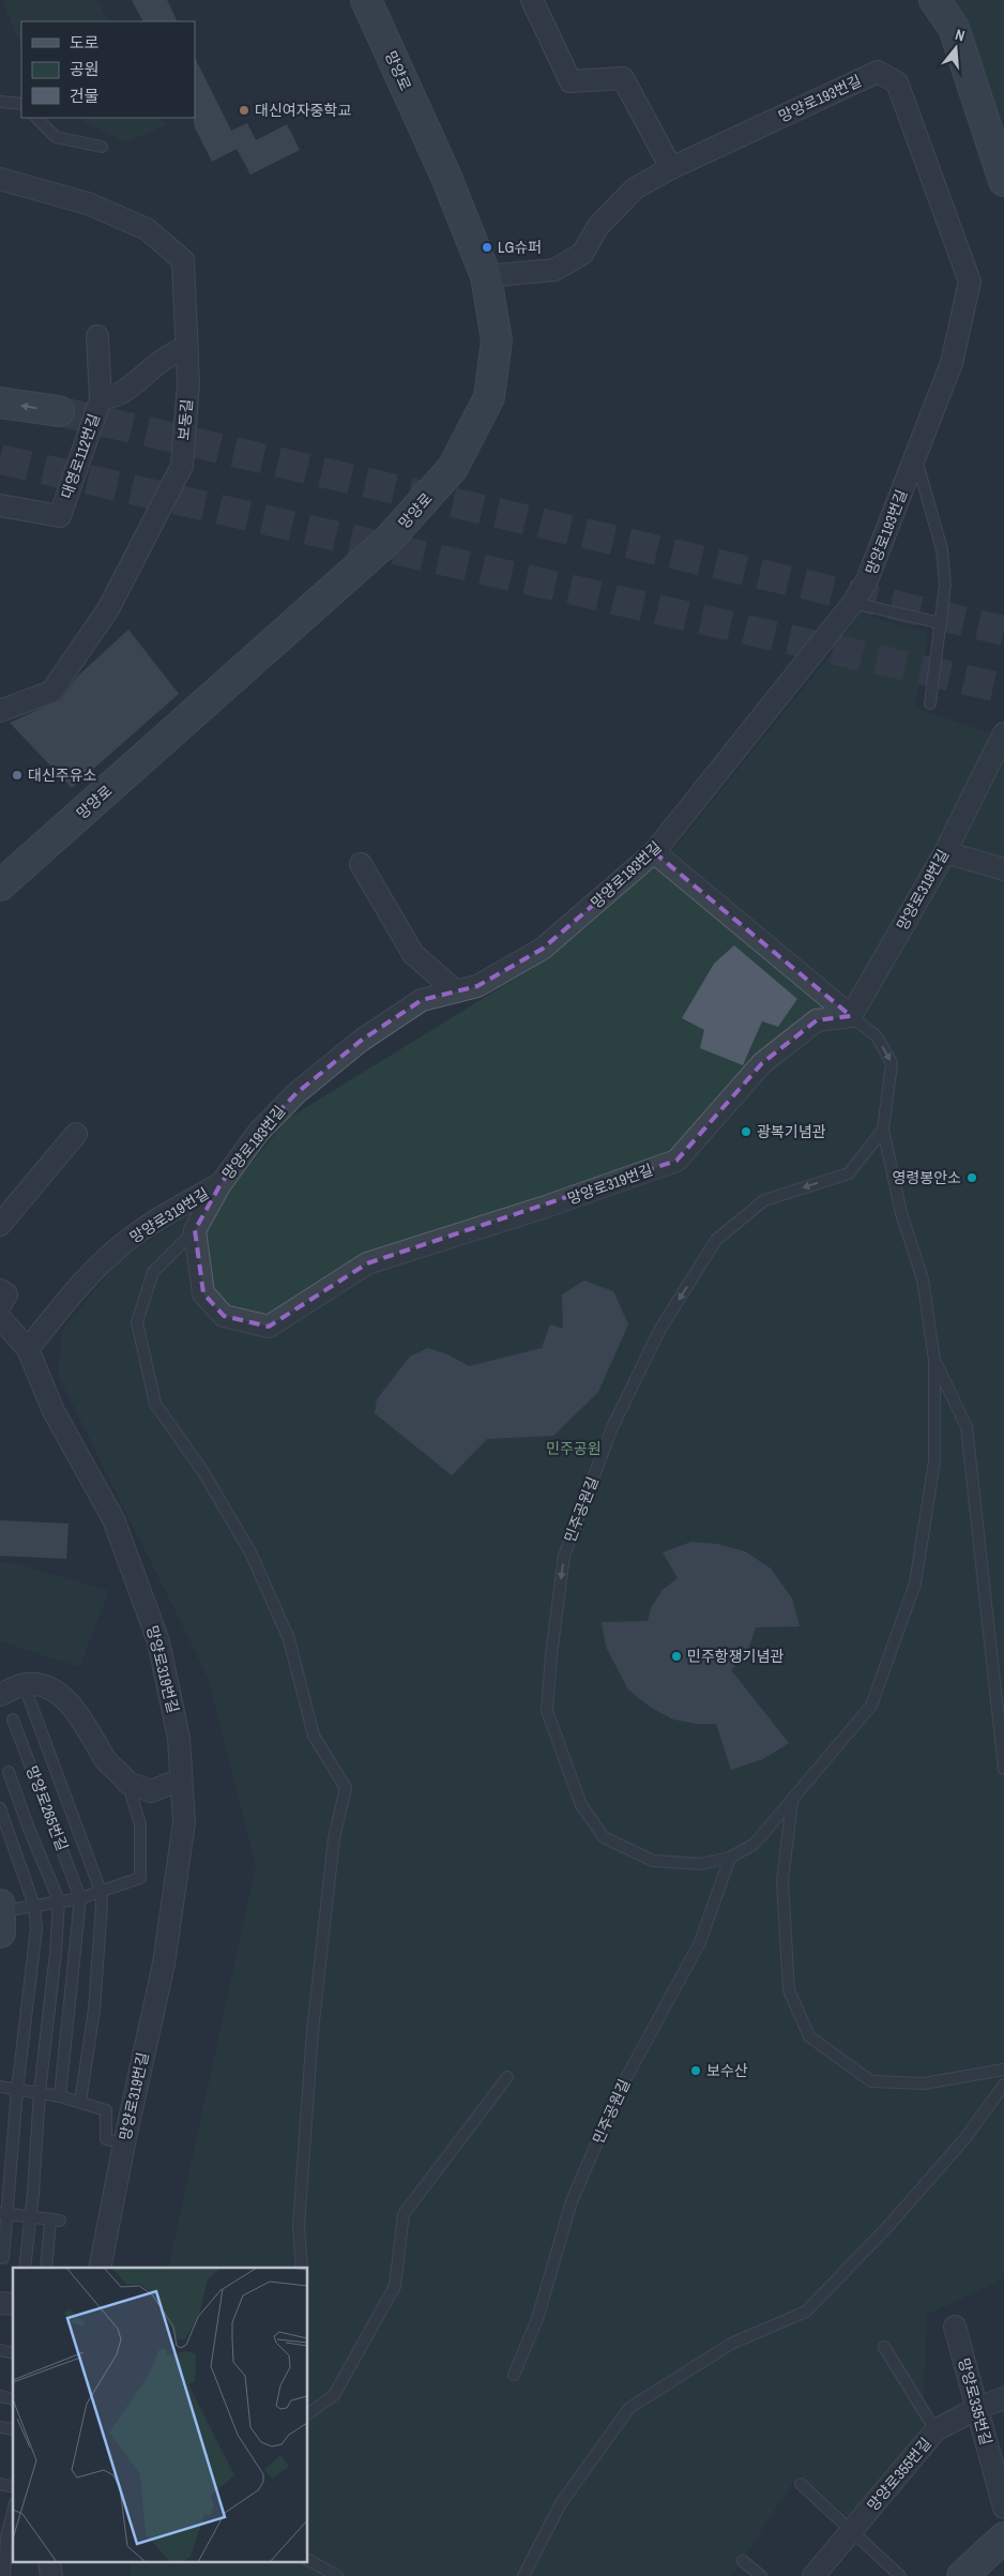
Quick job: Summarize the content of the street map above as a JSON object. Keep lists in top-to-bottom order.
{
  "streets": {
    "main road": ["망양로"],
    "street": [
      "망양로193번길",
      "보동길",
      "대영로112번길",
      "망양로319번길",
      "망양로335번길",
      "망양로355번길"
    ],
    "lane": ["민주공원길", "망양로265번길"]
  },
  "crossings": [
    ["망양로", "망양로193번길"],
    ["망양로193번길", "망양로319번길"],
    ["망양로319번길", "민주공원길"],
    ["망양로335번길", "망양로355번길"]
  ],
  "parks": ["민주공원"],
  "places": [
    "대신여자중학교",
    "LG슈퍼",
    "대신주유소",
    "광복기념관",
    "영령봉안소",
    "민주항쟁기념관",
    "보수산"
  ],
  "legend": ["도로", "공원", "건물"],
  "north": "top"
}
